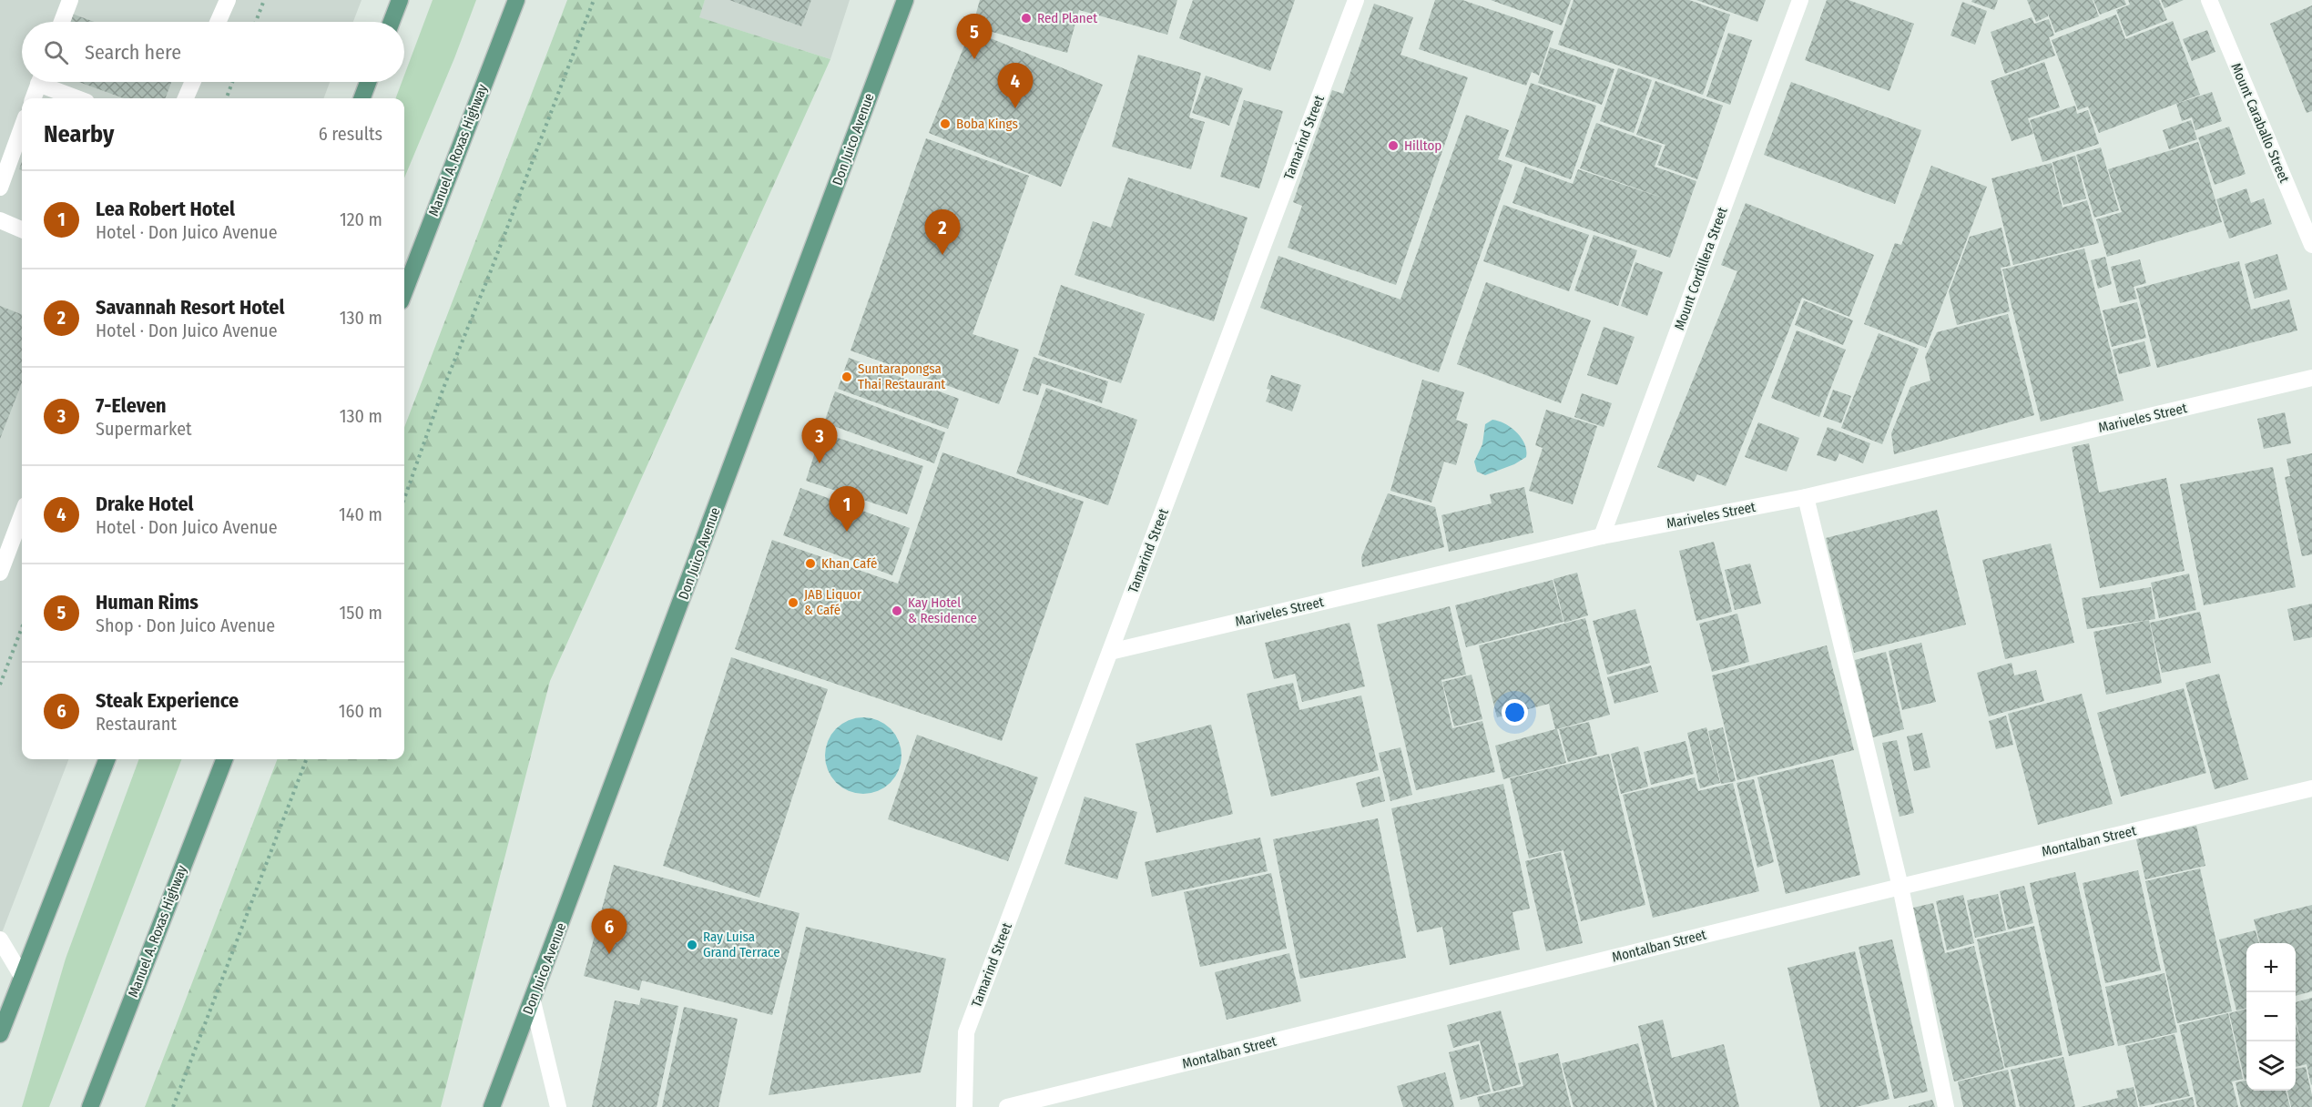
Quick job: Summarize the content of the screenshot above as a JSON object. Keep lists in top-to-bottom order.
{
  "streets": {
    "main road": ["Don Juico Avenue", "Manuel A. Roxas Highway"],
    "street": [
      "Mount Caraballo Street",
      "Tamarind Street",
      "Mount Cordillera Street",
      "Mariveles Street",
      "Montalban Street"
    ]
  },
  "crossings": [
    ["Tamarind Street", "Mariveles Street"],
    ["Mount Cordillera Street", "Mariveles Street"]
  ],
  "places": [
    "Red Planet",
    "Boba Kings",
    "Hilltop",
    "Suntarapongsa Thai Restaurant",
    "Khan Café",
    "JAB Liquor & Café",
    "Kay Hotel & Residence",
    "Ray Luisa Grand Terrace"
  ],
  "page": {
    "pins": [
      "5",
      "4",
      "2",
      "3",
      "1",
      "6"
    ],
    "search": "Search here",
    "heading": ["Nearby", "6 results"],
    "list": [
      {
        "mark": "1",
        "name": "Lea Robert Hotel",
        "note": "Hotel · Don Juico Avenue",
        "value": "120 m"
      },
      {
        "mark": "2",
        "name": "Savannah Resort Hotel",
        "note": "Hotel · Don Juico Avenue",
        "value": "130 m"
      },
      {
        "mark": "3",
        "name": "7-Eleven",
        "note": "Supermarket",
        "value": "130 m"
      },
      {
        "mark": "4",
        "name": "Drake Hotel",
        "note": "Hotel · Don Juico Avenue",
        "value": "140 m"
      },
      {
        "mark": "5",
        "name": "Human Rims",
        "note": "Shop · Don Juico Avenue",
        "value": "150 m"
      },
      {
        "mark": "6",
        "name": "Steak Experience",
        "note": "Restaurant",
        "value": "160 m"
      }
    ],
    "map_buttons": ["+", "−"]
  }
}
